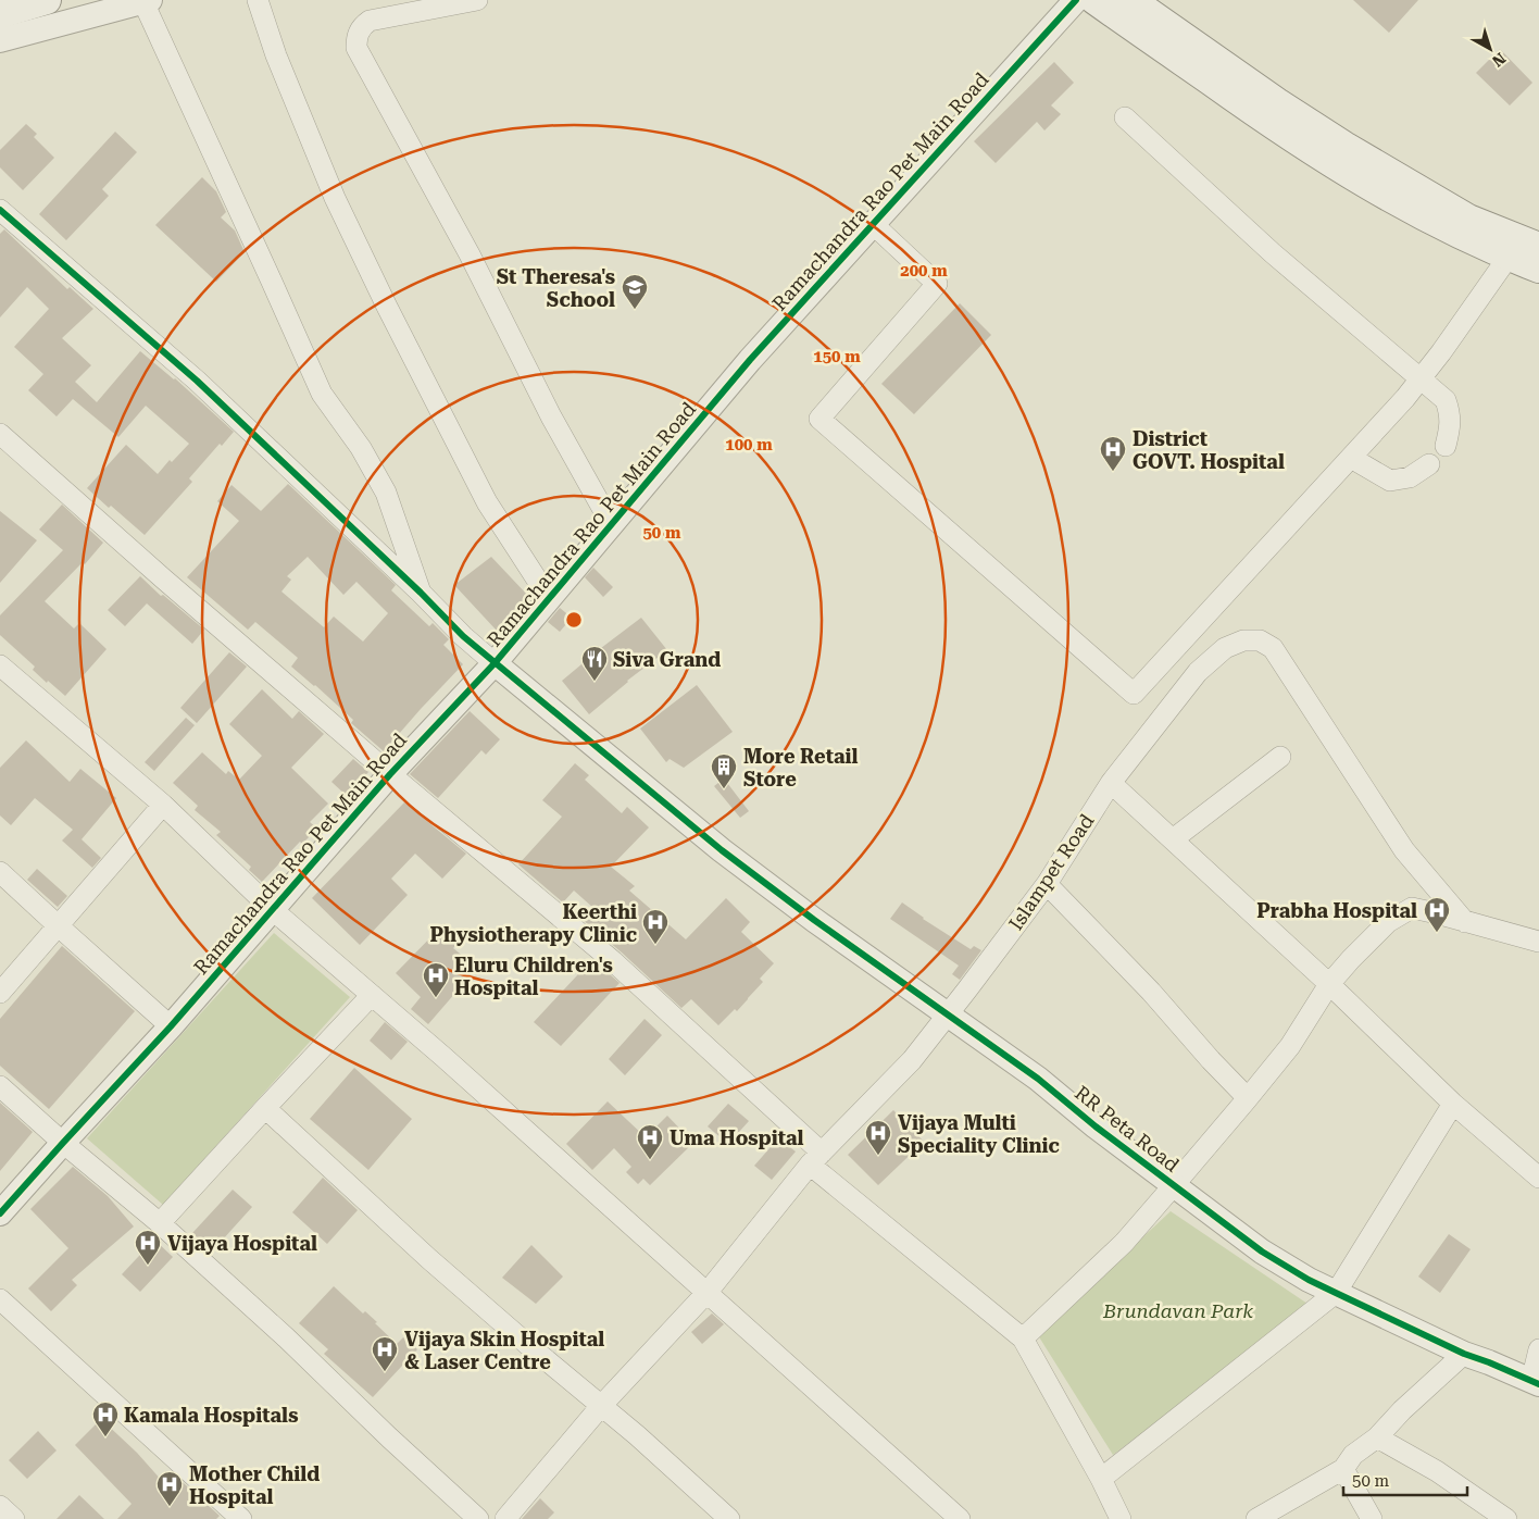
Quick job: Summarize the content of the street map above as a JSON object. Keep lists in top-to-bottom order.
{
  "streets": {
    "street": ["Ramachandra Rao Pet Main Road", "Islampet Road", "RR Peta Road"]
  },
  "crossings": [
    ["Ramachandra Rao Pet Main Road", "RR Peta Road"],
    ["Islampet Road", "RR Peta Road"]
  ],
  "parks": ["Brundavan Park"],
  "places": {
    "school or university": ["St Theresa's School"],
    "hospital": [
      "District GOVT. Hospital",
      "Prabha Hospital",
      "Keerthi Physiotherapy Clinic",
      "Eluru Children's Hospital",
      "Vijaya Multi Speciality Clinic",
      "Uma Hospital",
      "Vijaya Hospital",
      "Vijaya Skin Hospital & Laser Centre",
      "Kamala Hospitals",
      "Mother Child Hospital"
    ],
    "restaurant": ["Siva Grand"],
    "building": ["More Retail Store"]
  },
  "scale_bar": "50 m",
  "north": "bottom right",
  "rings": [
    "200 m",
    "150 m",
    "100 m",
    "50 m"
  ]
}
